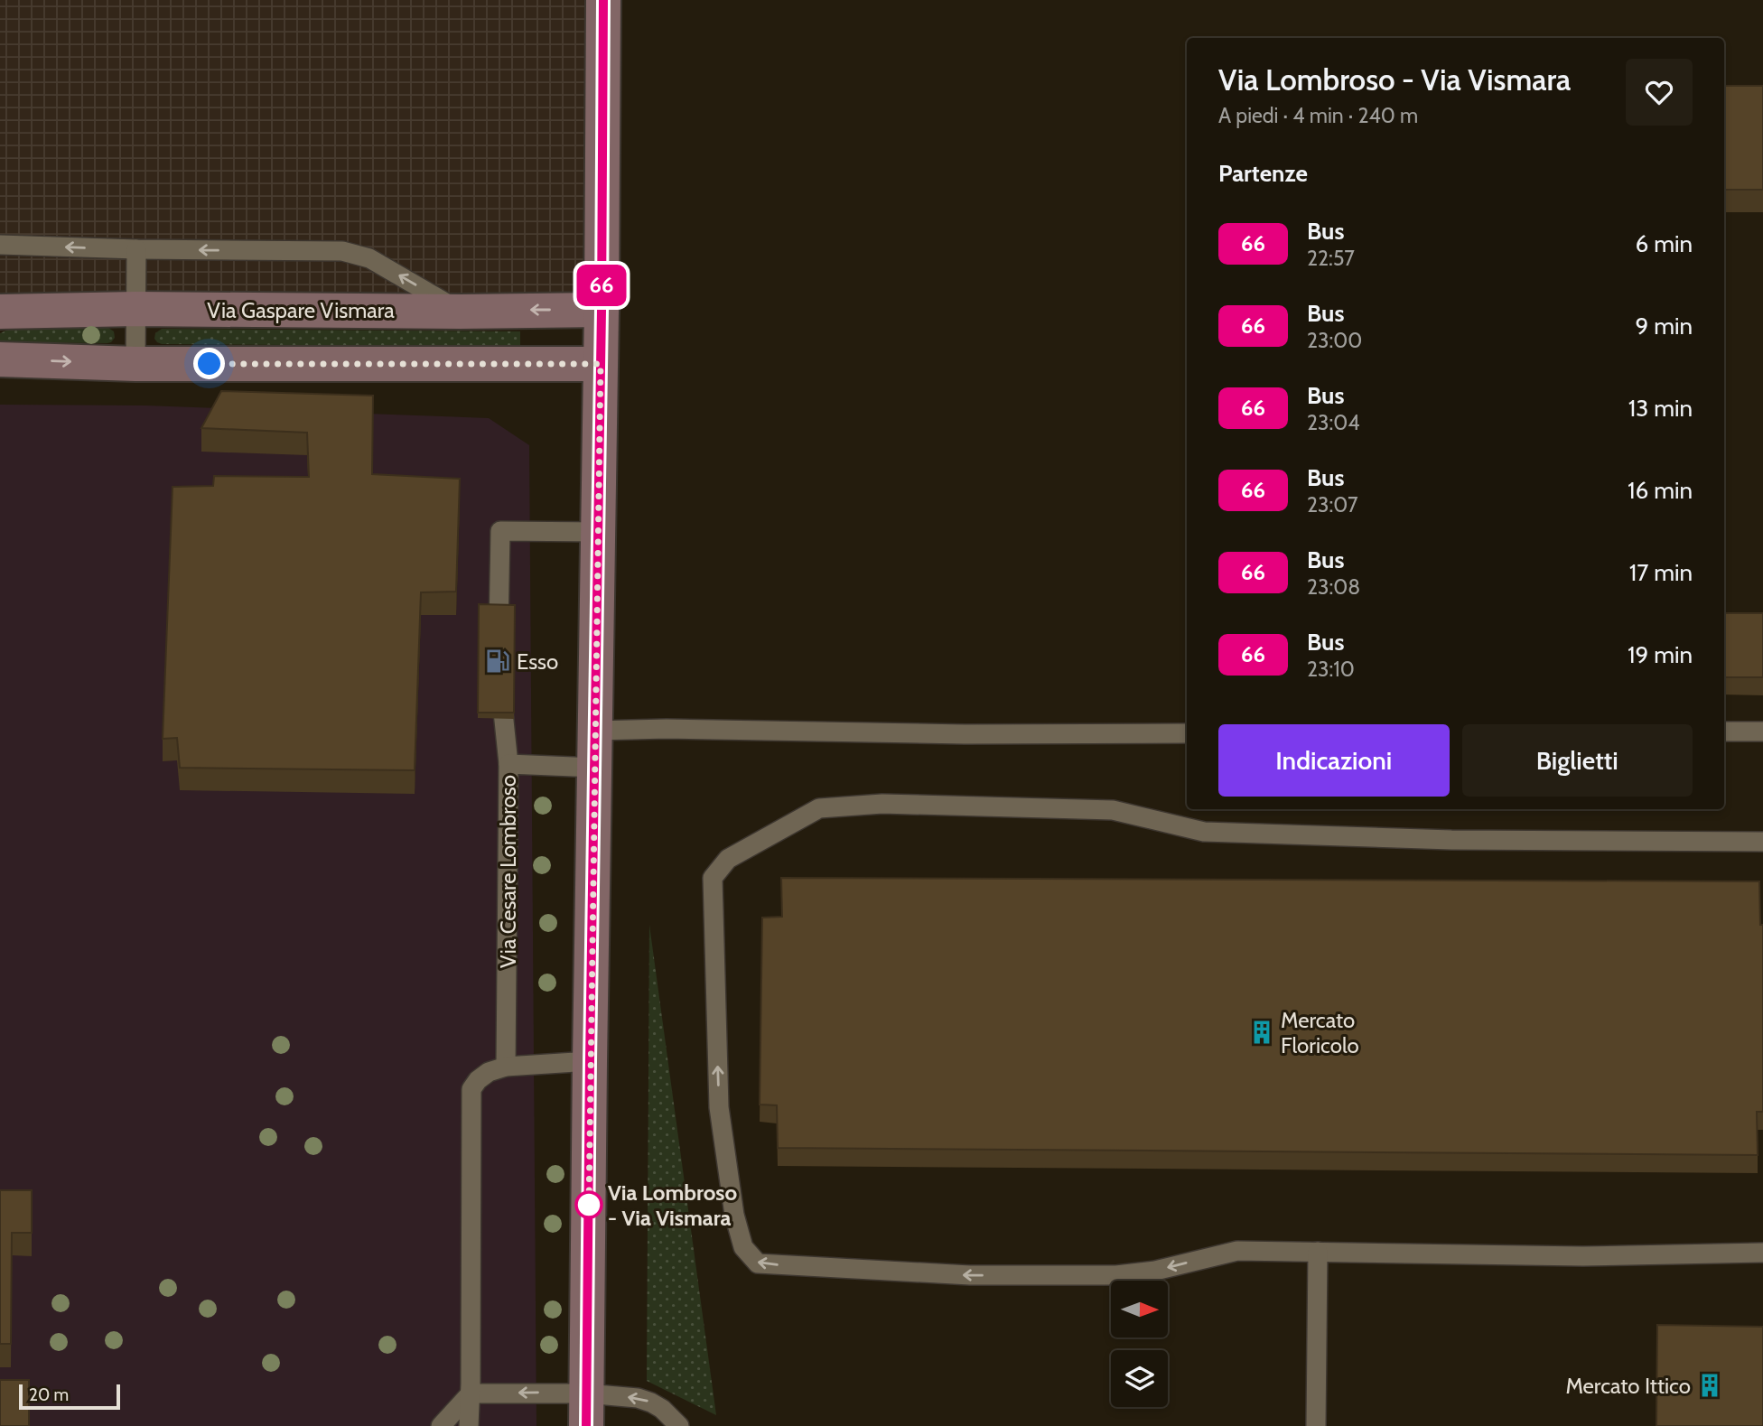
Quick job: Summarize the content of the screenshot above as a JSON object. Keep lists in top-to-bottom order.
{
  "streets": {
    "street": ["Via Gaspare Vismara"],
    "lane": ["Via Cesare Lombroso"]
  },
  "places": {
    "fuel station": ["Esso"],
    "building": ["Mercato Floricolo", "Mercato Ittico"],
    "other": ["Via Lombroso - Via Vismara"]
  },
  "lines": ["bus line 66"],
  "scale_bar": "20 m",
  "north": "right",
  "page": {
    "on_map": "66",
    "heading": [
      ["Via Lombroso - Via Vismara", "A piedi · 4 min · 240 m"],
      "Partenze"
    ],
    "list": [
      {
        "mark": "66",
        "name": "Bus",
        "note": "22:57",
        "value": "6 min"
      },
      {
        "mark": "66",
        "name": "Bus",
        "note": "23:00",
        "value": "9 min"
      },
      {
        "mark": "66",
        "name": "Bus",
        "note": "23:04",
        "value": "13 min"
      },
      {
        "mark": "66",
        "name": "Bus",
        "note": "23:07",
        "value": "16 min"
      },
      {
        "mark": "66",
        "name": "Bus",
        "note": "23:08",
        "value": "17 min"
      },
      {
        "mark": "66",
        "name": "Bus",
        "note": "23:10",
        "value": "19 min"
      }
    ],
    "buttons": ["Indicazioni", "Biglietti"],
    "scale": "20 m"
  }
}
